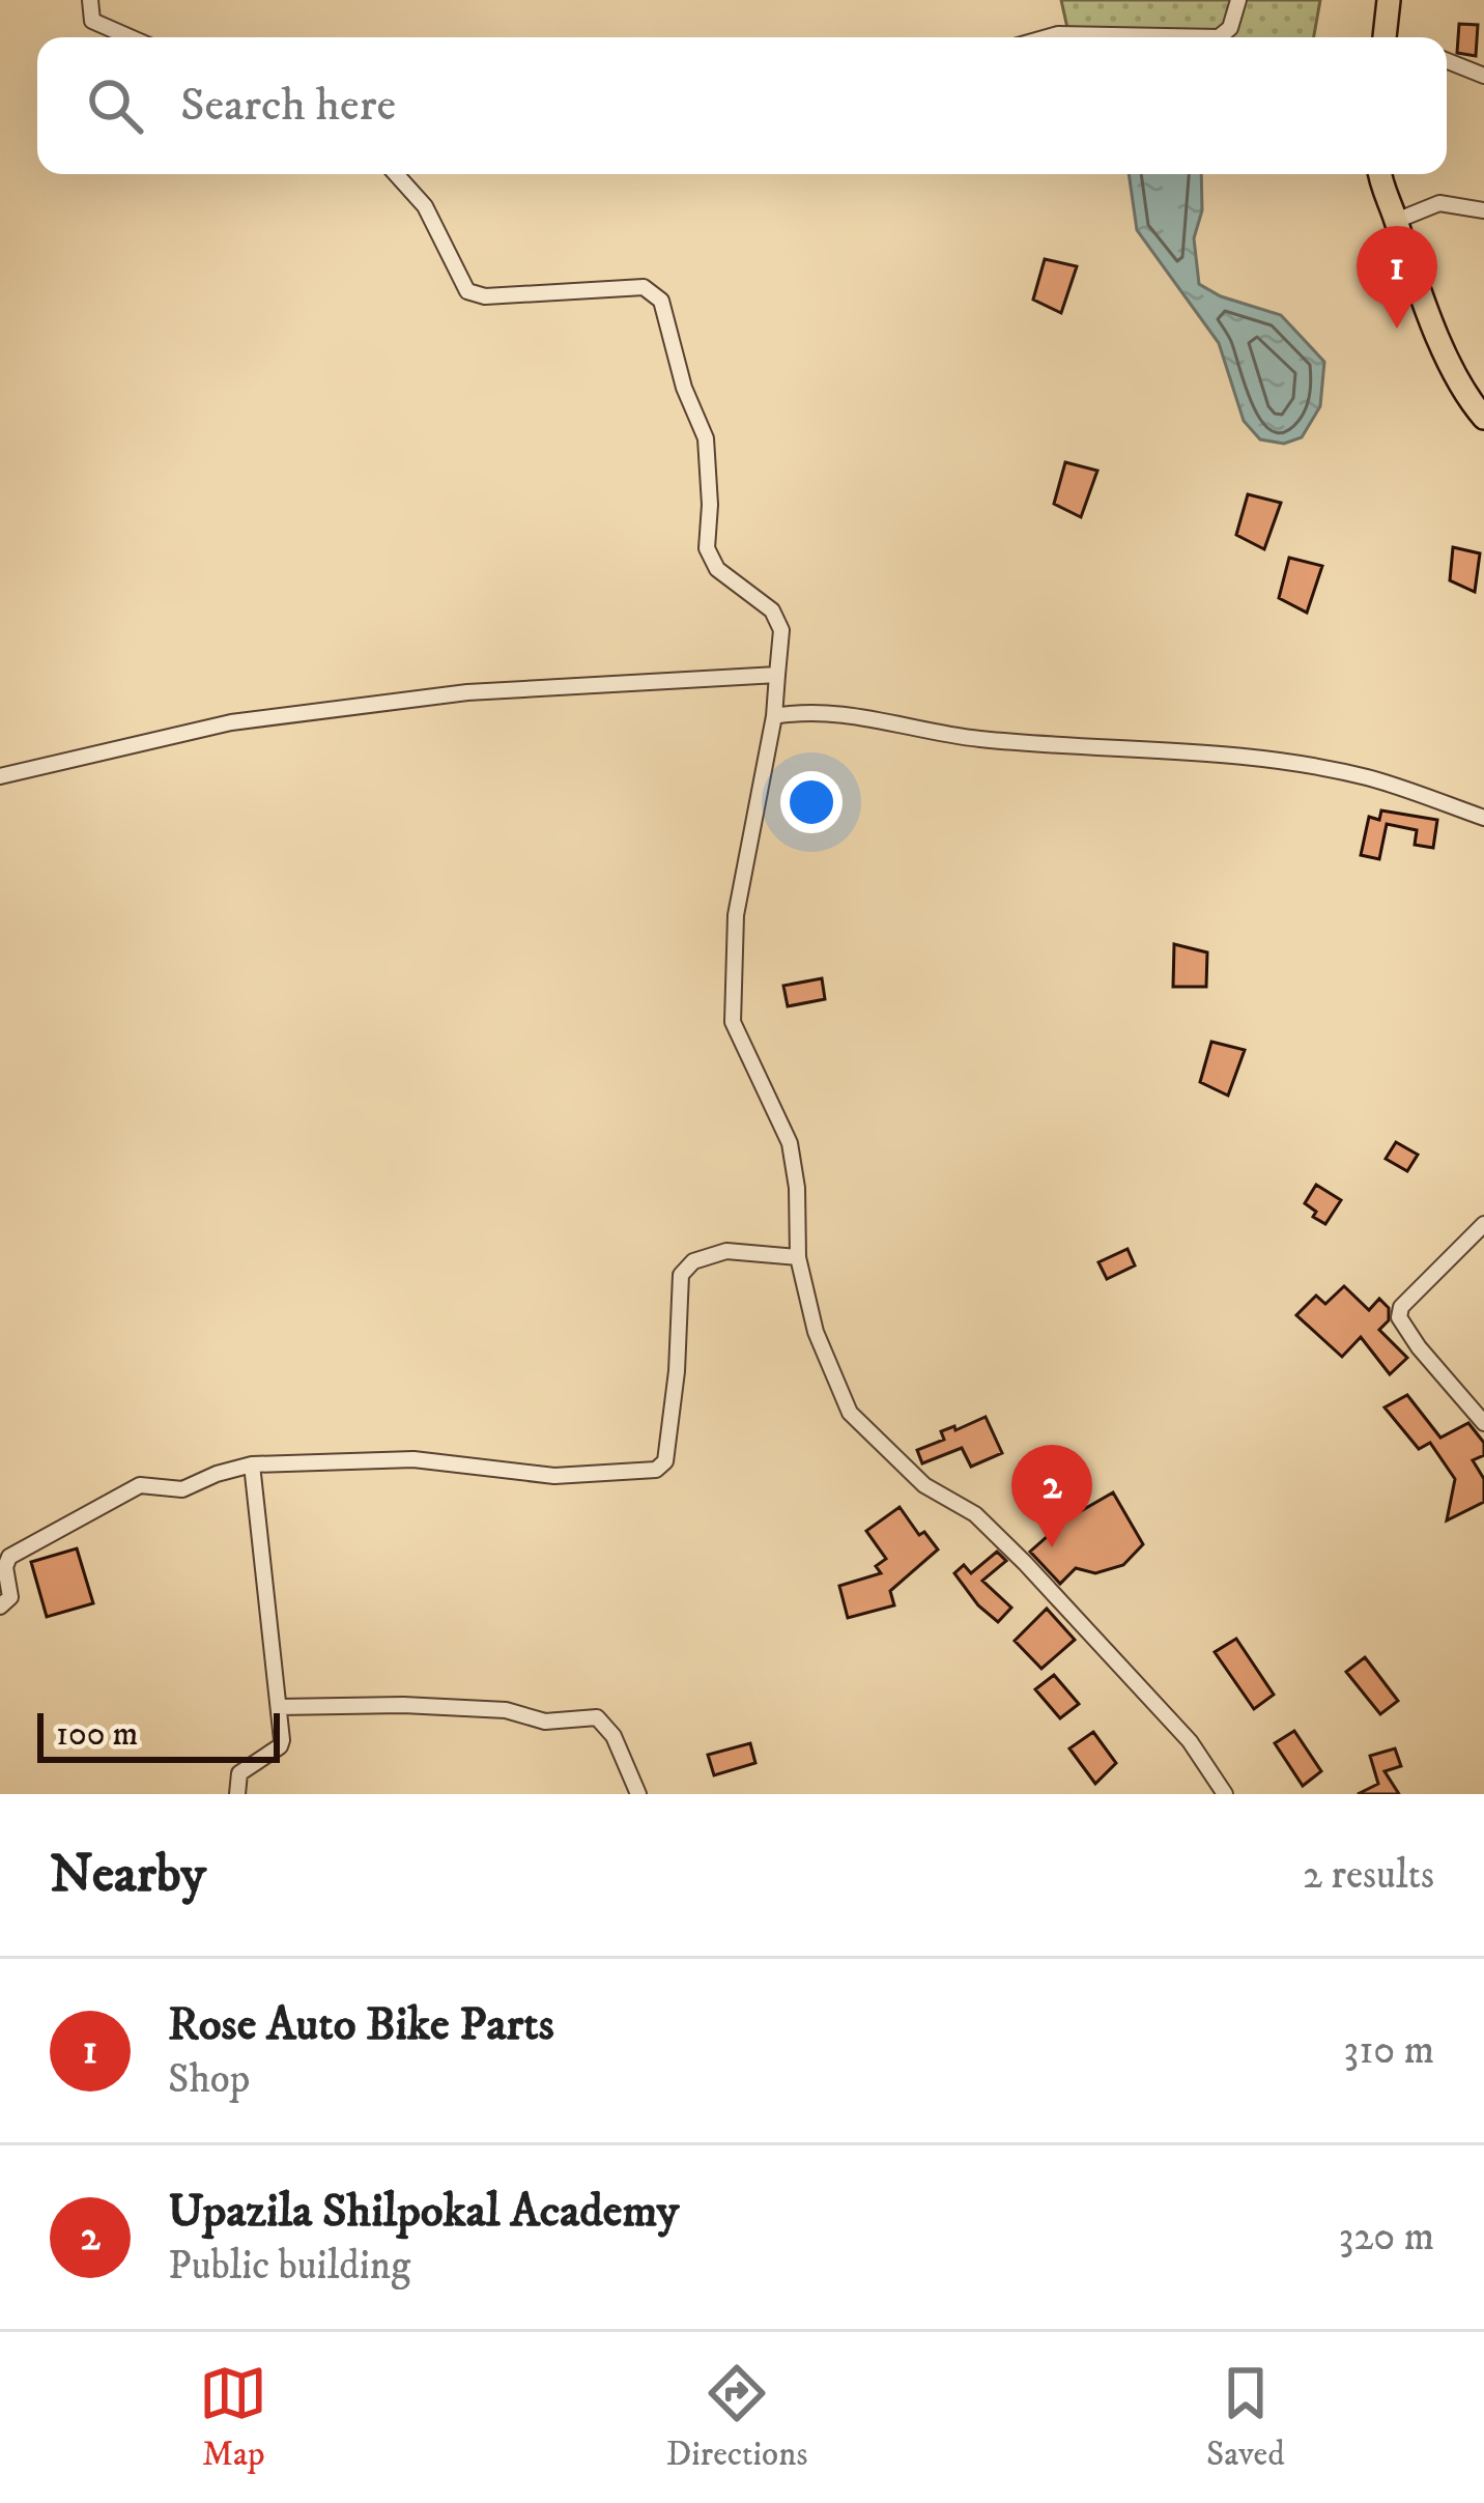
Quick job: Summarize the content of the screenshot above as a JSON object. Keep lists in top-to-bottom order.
{
  "scale_bar": "100 m",
  "page": {
    "search": "Search here",
    "pins": ["1", "2"],
    "scale": "100 m",
    "heading": ["Nearby", "2 results"],
    "list": [
      {
        "mark": "1",
        "name": "Rose Auto Bike Parts",
        "note": "Shop",
        "value": "310 m"
      },
      {
        "mark": "2",
        "name": "Upazila Shilpokal Academy",
        "note": "Public building",
        "value": "320 m"
      }
    ],
    "nav": ["Map", "Directions", "Saved"]
  }
}
